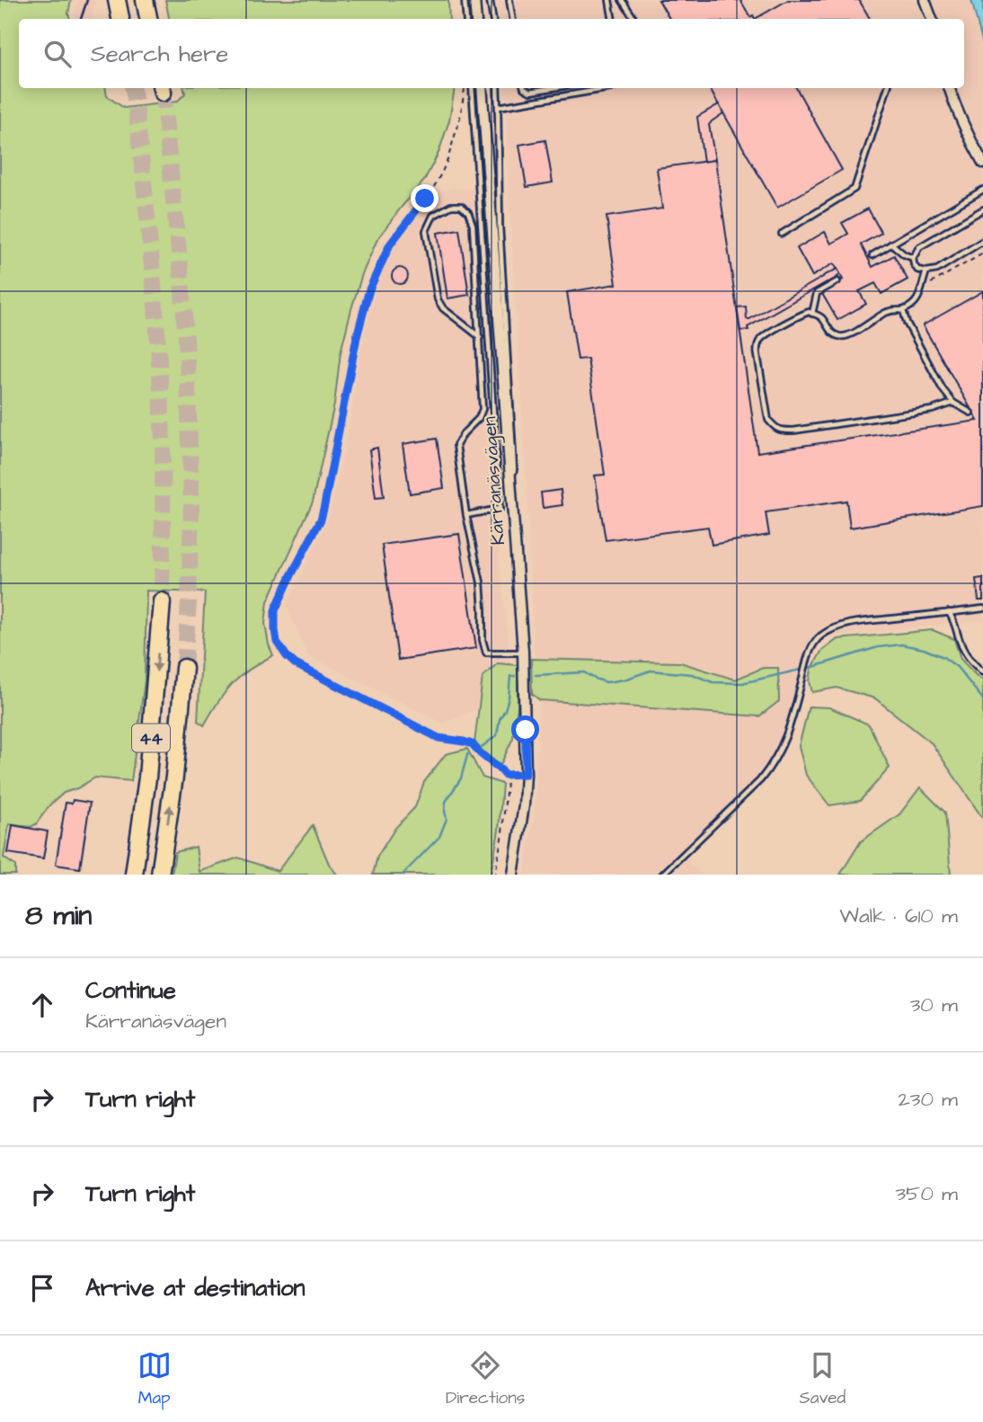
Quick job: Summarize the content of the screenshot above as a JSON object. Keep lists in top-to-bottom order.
{
  "streets": {
    "highway": ["44"],
    "street": ["Kärranäsvägen"]
  },
  "page": {
    "search": "Search here",
    "heading": ["8 min", "Walk · 610 m"],
    "list": [
      ["Continue", "Kärranäsvägen", "30 m"],
      ["Turn right", "230 m"],
      ["Turn right", "350 m"],
      "Arrive at destination"
    ],
    "nav": ["Map", "Directions", "Saved"]
  }
}
